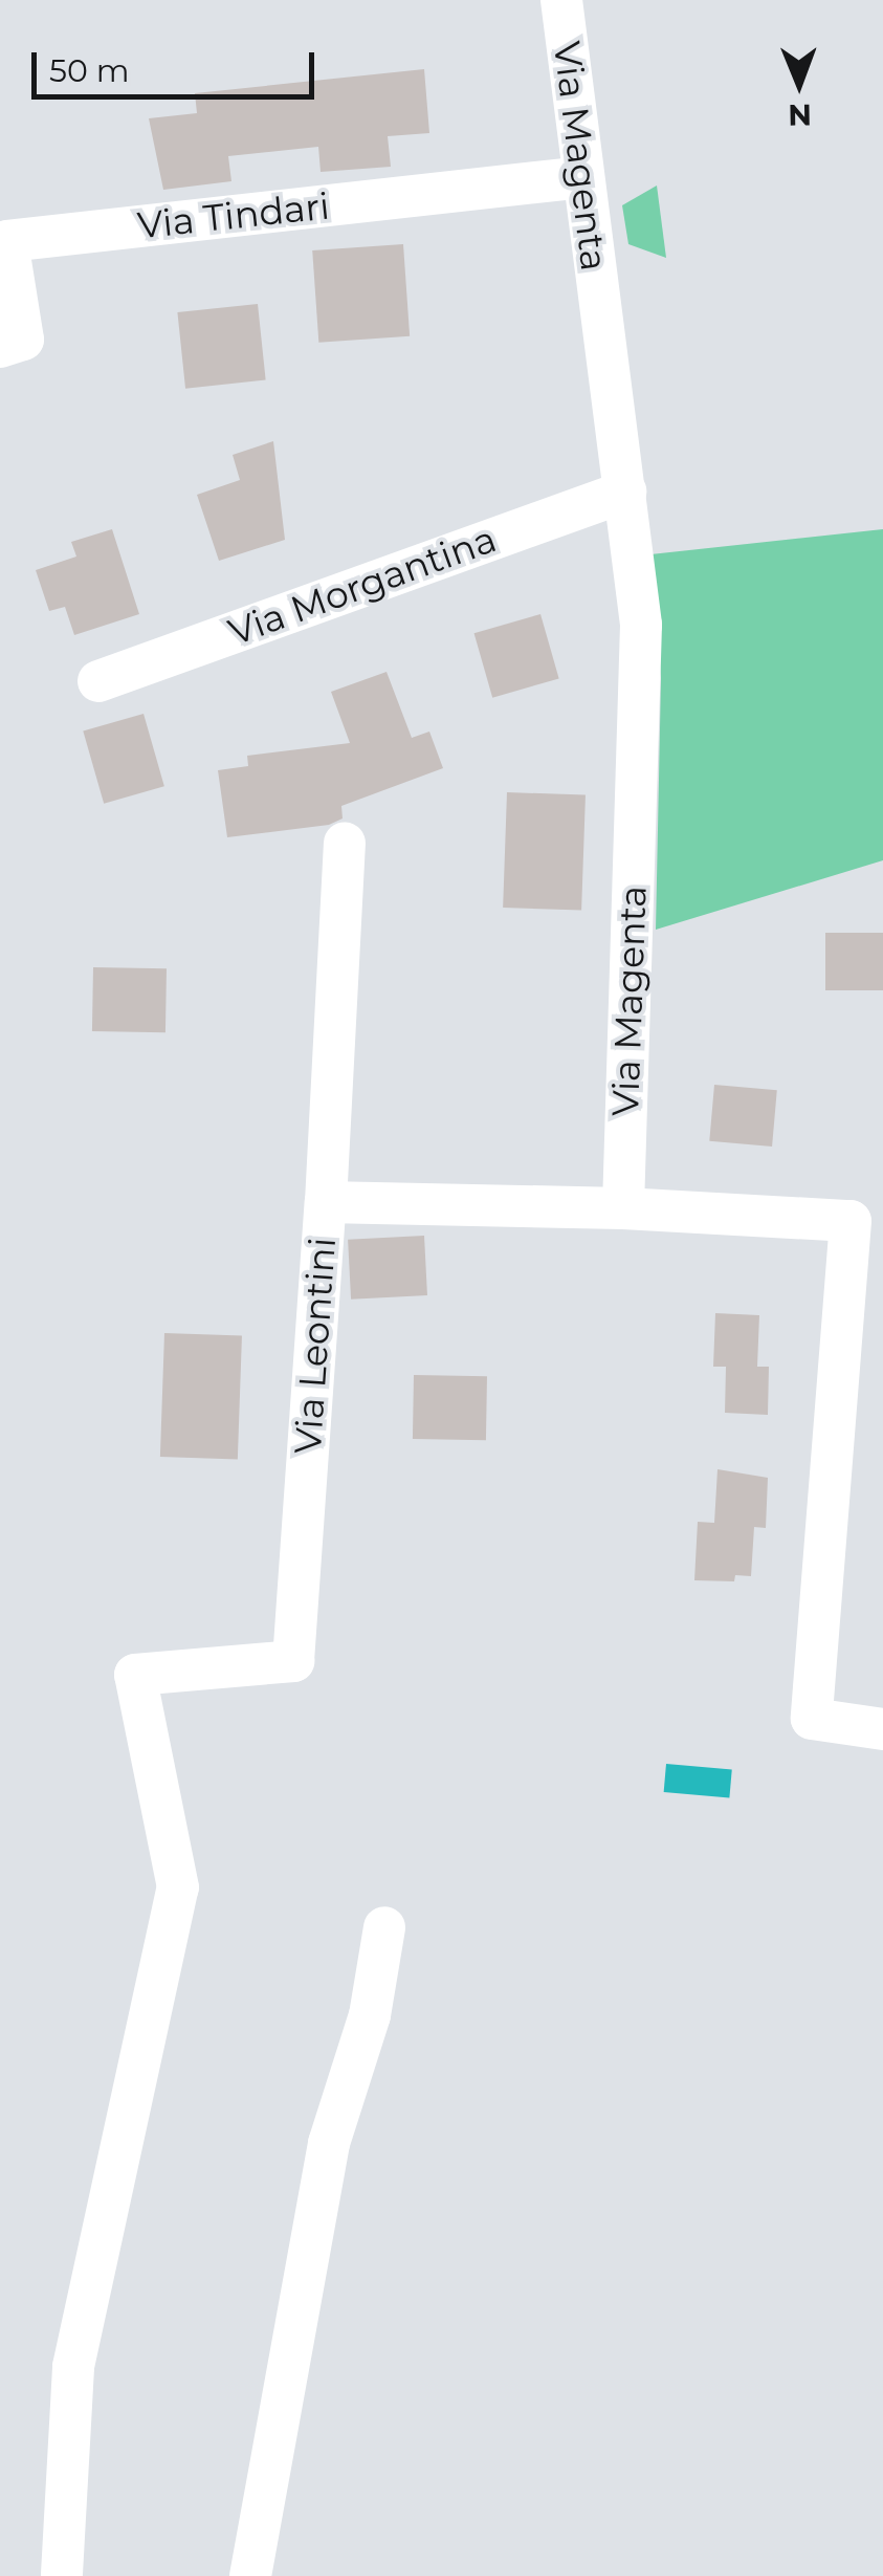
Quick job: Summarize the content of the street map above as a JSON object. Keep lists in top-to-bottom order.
{
  "streets": {
    "street": [
      "Via Magenta",
      "Via Tindari",
      "Via Morgantina",
      "Via Leontini"
    ]
  },
  "crossings": [
    ["Via Magenta", "Via Tindari"],
    ["Via Magenta", "Via Morgantina"],
    ["Via Magenta", "Via Leontini"]
  ],
  "scale_bar": "50 m",
  "north": "bottom"
}
